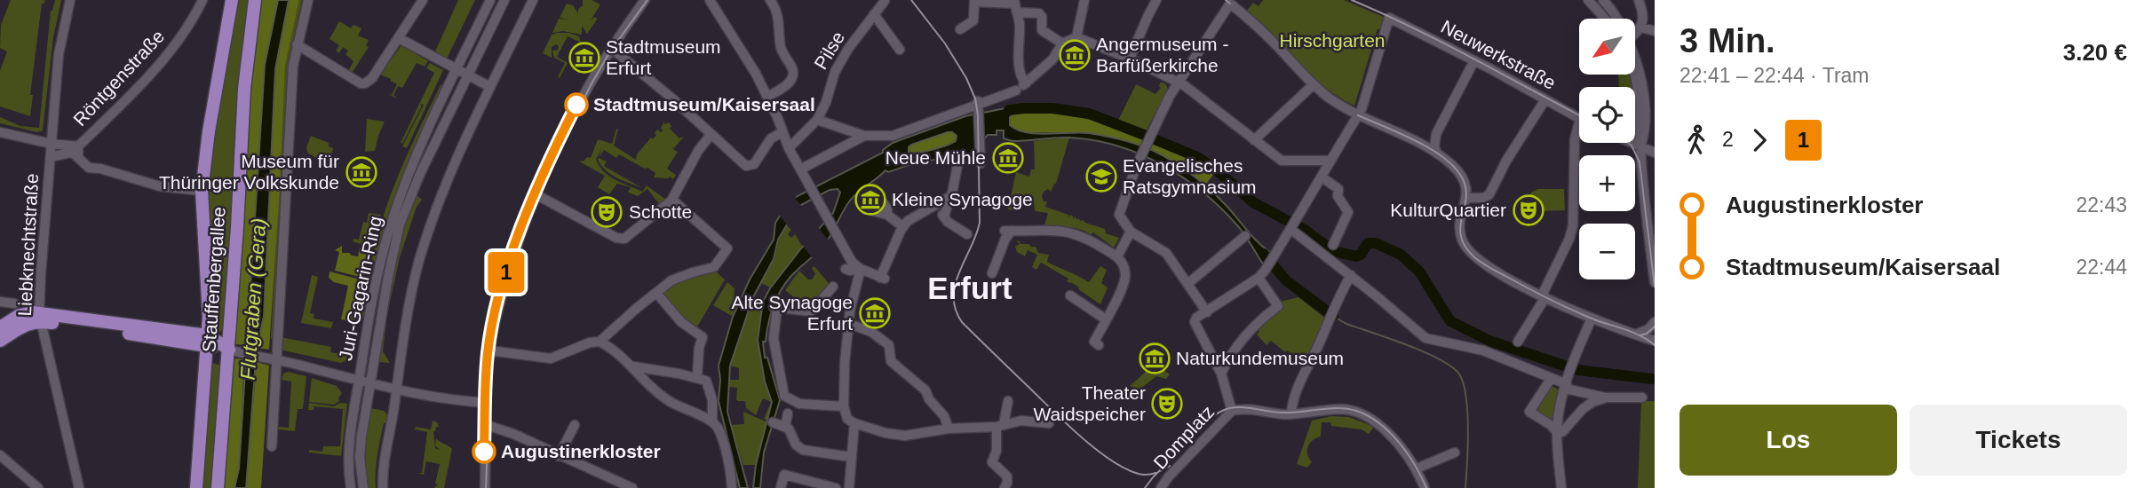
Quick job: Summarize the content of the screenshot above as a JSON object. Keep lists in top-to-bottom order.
{
  "streets": {
    "main road": ["Stauffenbergallee"],
    "street": [
      "Pilse",
      "Neuwerkstraße",
      "Röntgenstraße",
      "Liebknechtstraße",
      "Juri-Gagarin-Ring",
      "Domplatz"
    ]
  },
  "crossings": [
    ["Röntgenstraße", "Liebknechtstraße"]
  ],
  "districts": ["Erfurt"],
  "water": ["Flutgraben (Gera)"],
  "parks": ["Hirschgarten"],
  "places": {
    "museum": [
      "Angermuseum - Barfüßerkirche",
      "Stadtmuseum Erfurt",
      "Neue Mühle",
      "Museum für Thüringer Volkskunde",
      "Kleine Synagoge",
      "Alte Synagoge Erfurt",
      "Naturkundemuseum"
    ],
    "other": ["Stadtmuseum/Kaisersaal", "Augustinerkloster"],
    "school or university": ["Evangelisches Ratsgymnasium"],
    "theatre": ["KulturQuartier", "Schotte", "Theater Waidspeicher"]
  },
  "lines": ["tram line 1"],
  "north": "bottom left",
  "page": {
    "on_map": "1",
    "heading": ["3 Min.", "22:41 – 22:44 · Tram", "3.20 €"],
    "map_buttons": ["+", "−"],
    "legs": ["2", "1"],
    "list": [
      {
        "name": "Augustinerkloster",
        "value": "22:43"
      },
      {
        "name": "Stadtmuseum/Kaisersaal",
        "value": "22:44"
      }
    ],
    "buttons": ["Los", "Tickets"]
  }
}
